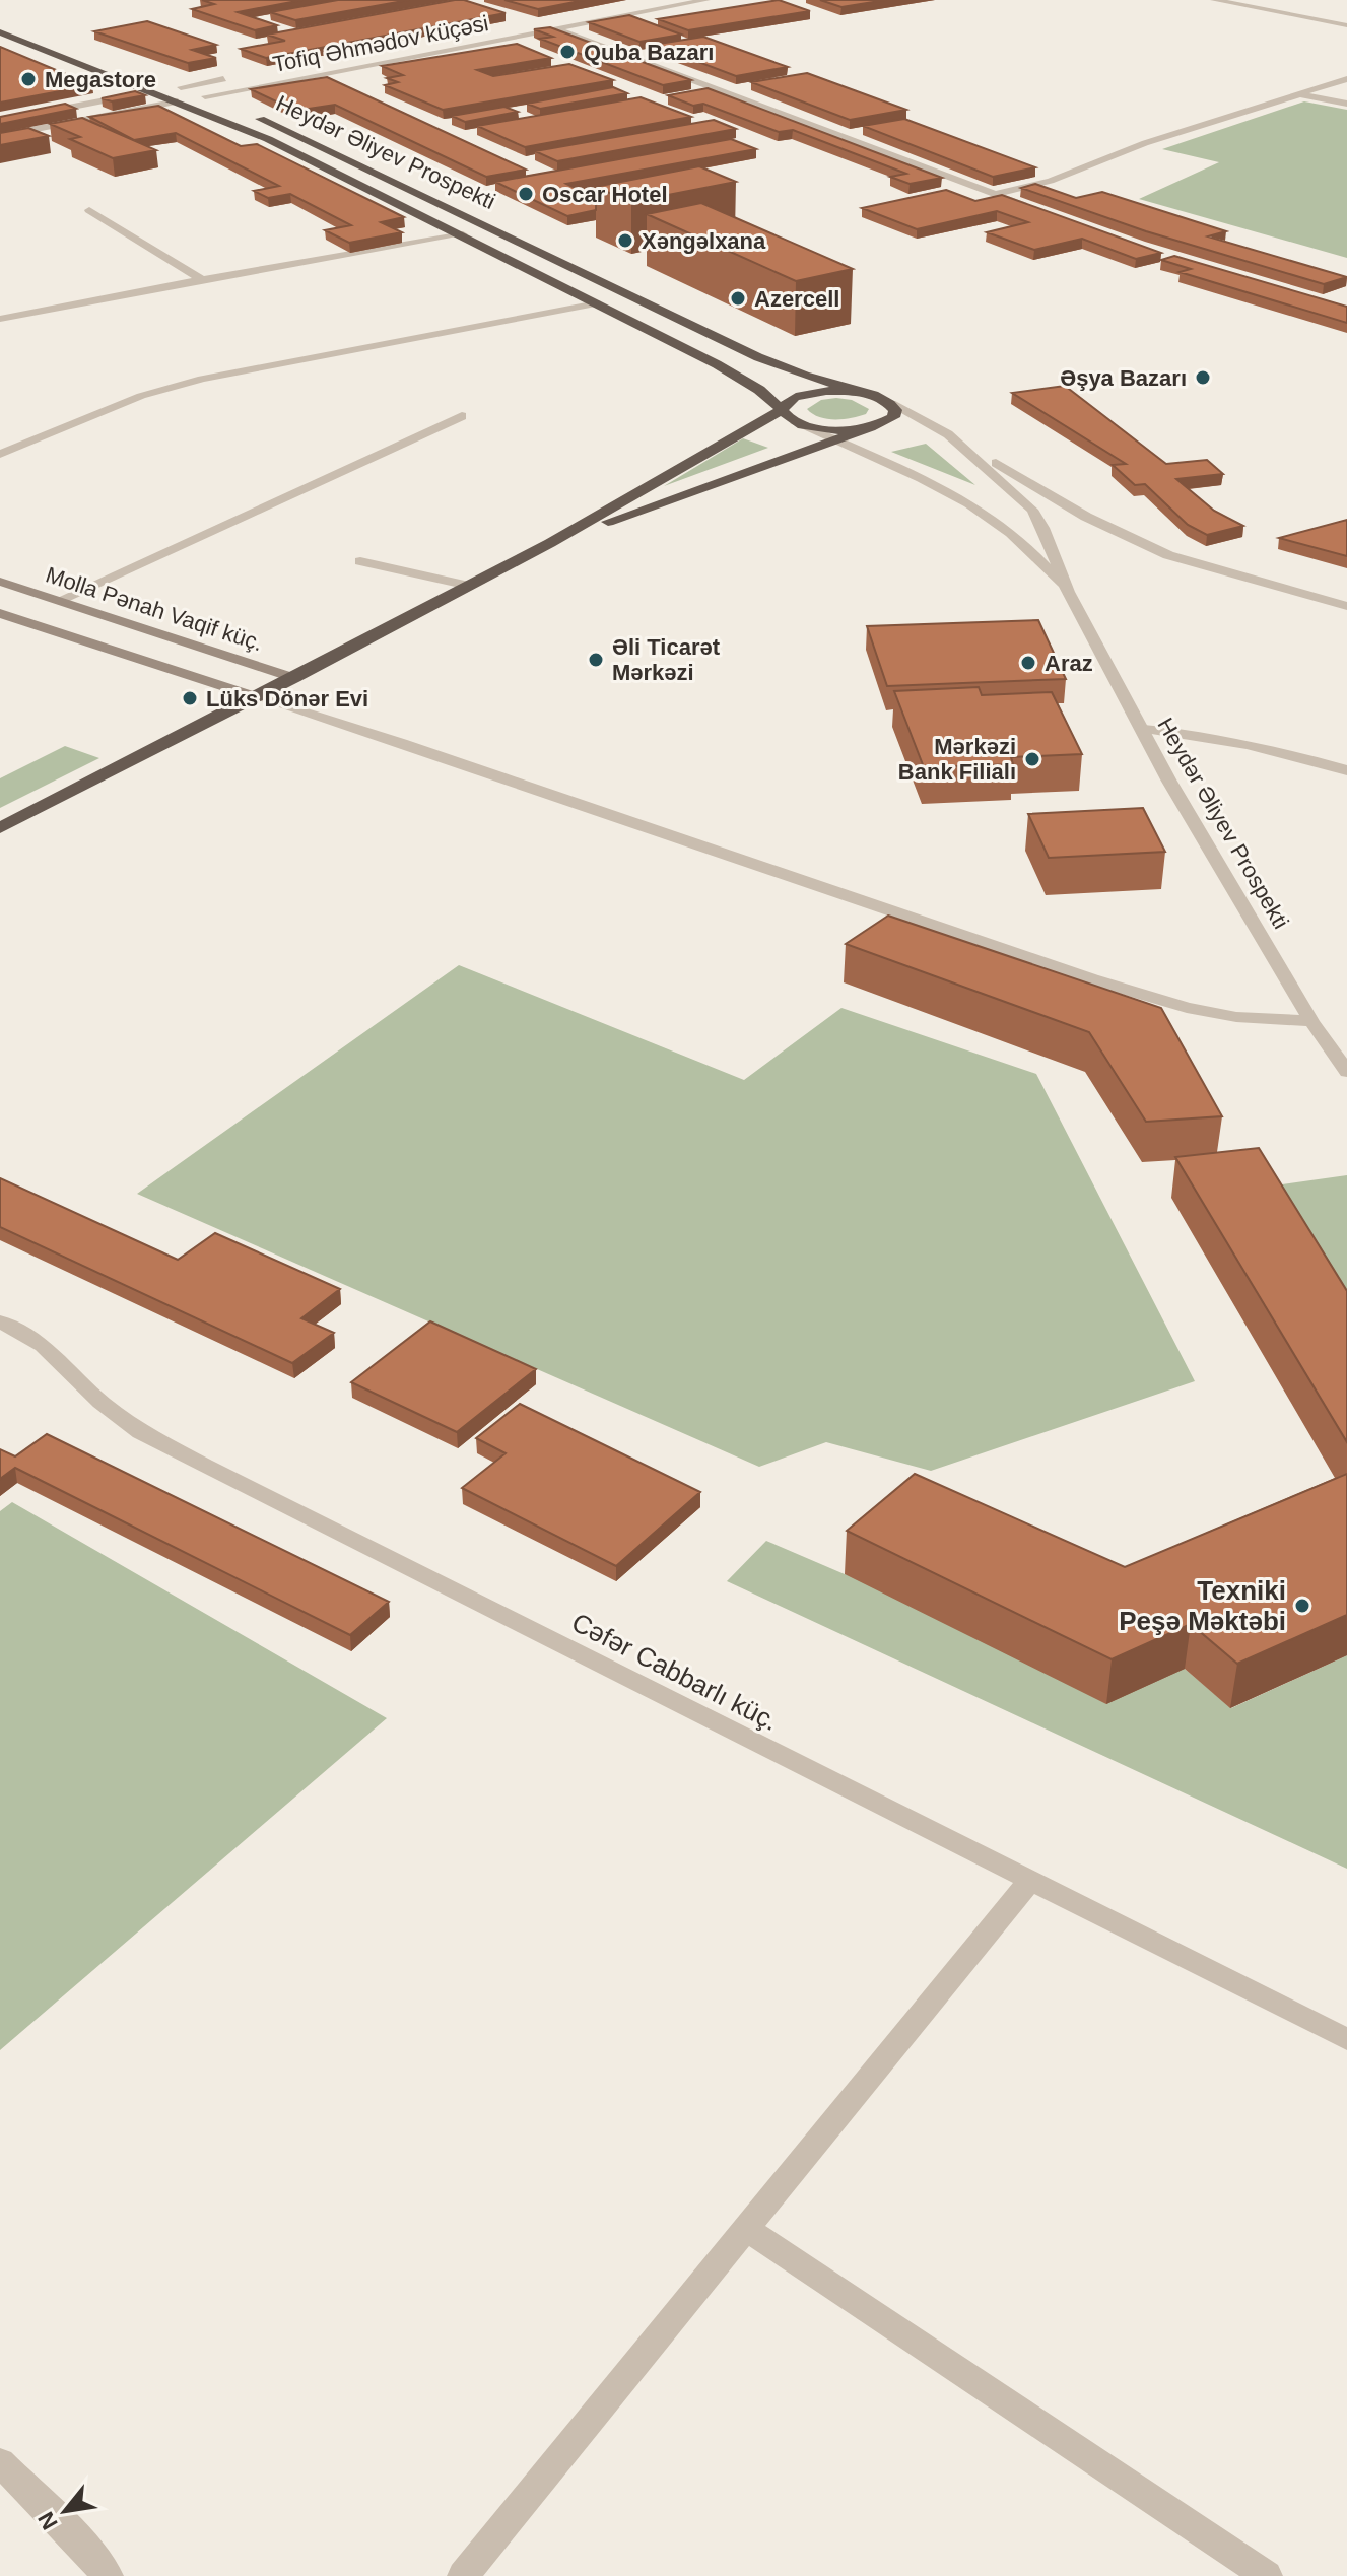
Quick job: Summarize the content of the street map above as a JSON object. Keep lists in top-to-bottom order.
{
  "streets": {
    "highway": ["Heydər Əliyev Prospekti"],
    "main road": ["Molla Pənah Vaqif küç."],
    "street": ["Tofiq Əhmədov küçəsi", "Cəfər Cabbarlı küç."]
  },
  "places": [
    "Quba Bazarı",
    "Megastore",
    "Oscar Hotel",
    "Xəngəlxana",
    "Azercell",
    "Əşya Bazarı",
    "Əli Ticarət Mərkəzi",
    "Araz",
    "Lüks Dönər Evi",
    "Mərkəzi Bank Filialı",
    "Texniki Peşə Məktəbi"
  ],
  "north": "bottom left"
}
